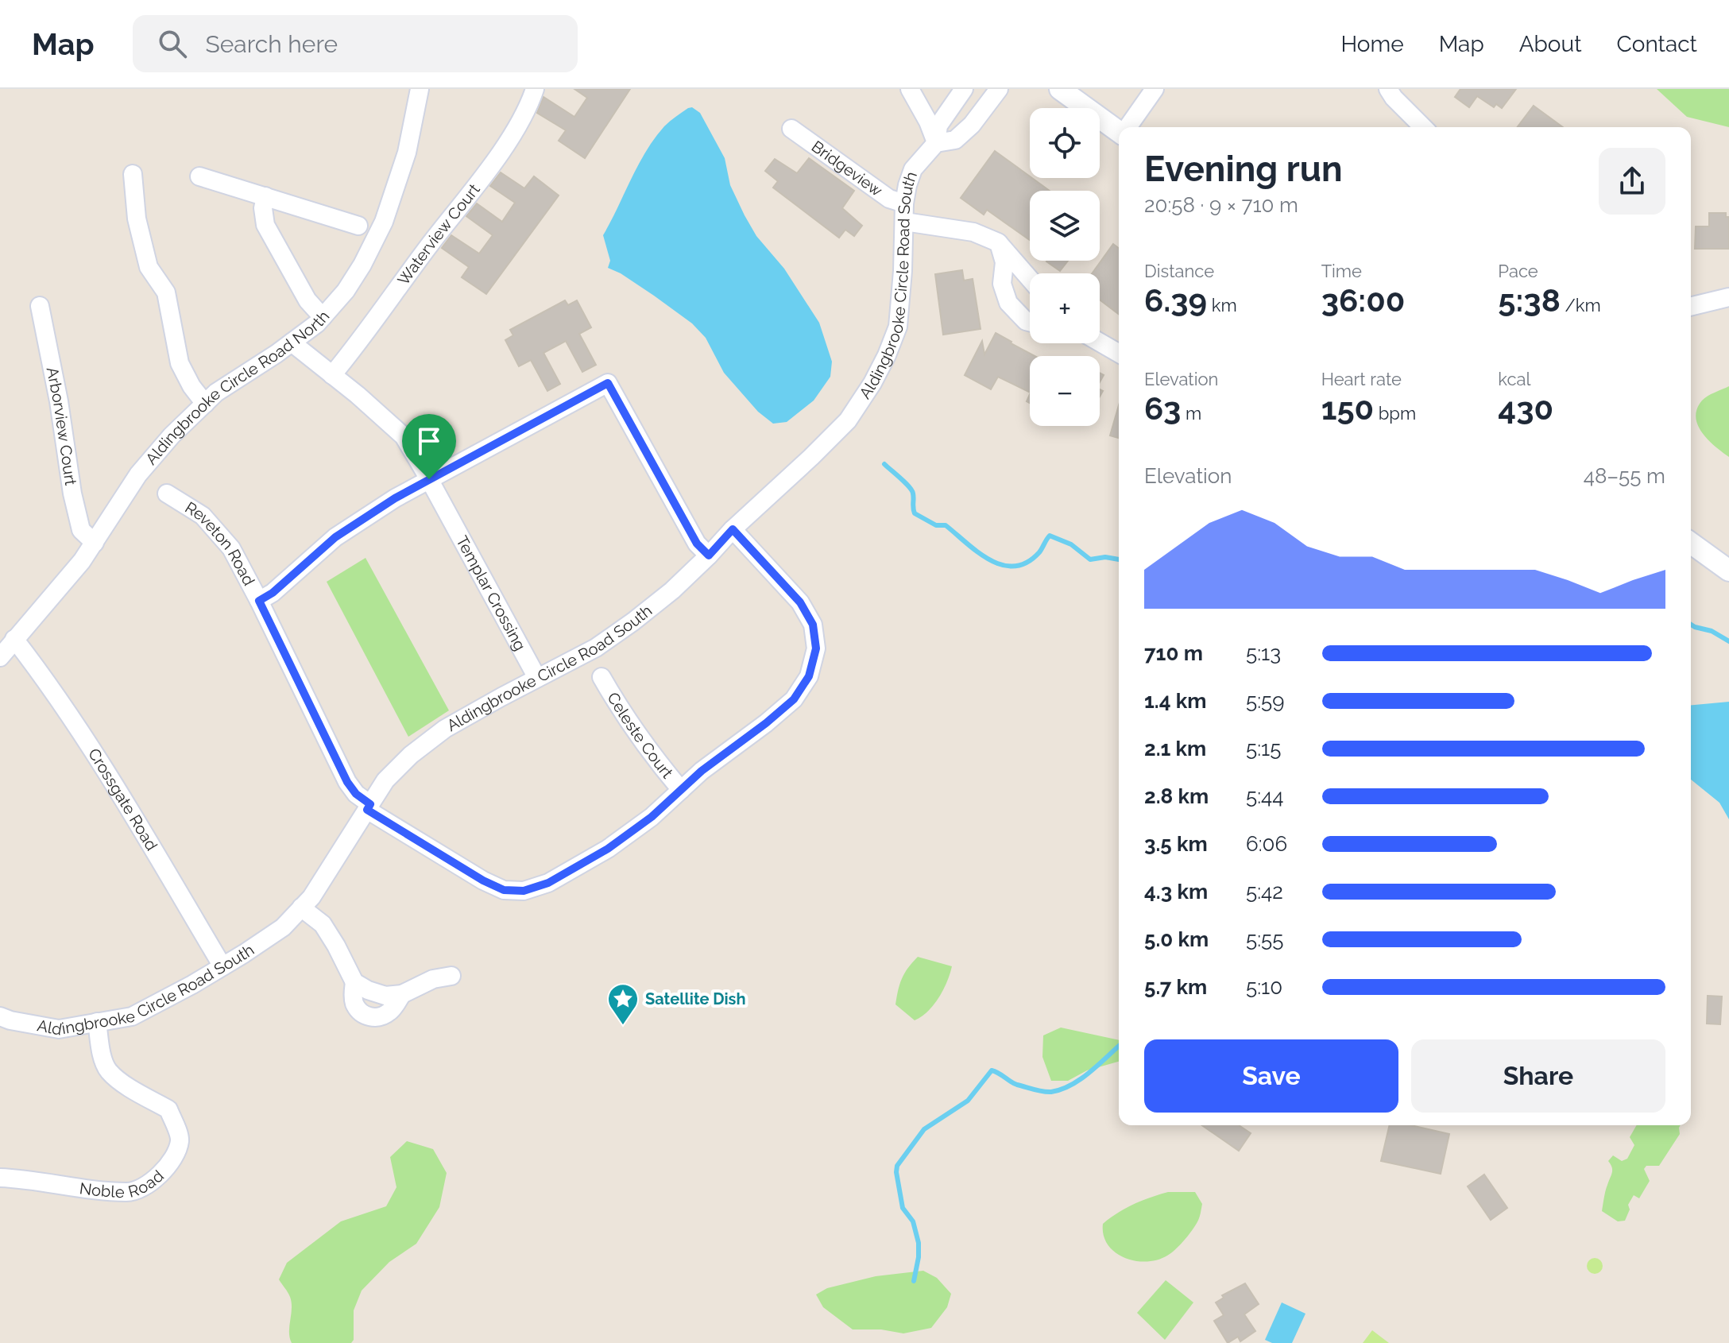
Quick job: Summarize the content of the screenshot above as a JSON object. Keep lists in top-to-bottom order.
{
  "streets": {
    "street": [
      "Bridgeview",
      "Waterview Court",
      "Aldingbrooke Circle Road South",
      "Aldingbrooke Circle Road North",
      "Arborview Court",
      "Reveton Road",
      "Templar Crossing",
      "Celeste Court",
      "Crossgate Road",
      "Noble Road"
    ]
  },
  "crossings": [
    ["Bridgeview", "Aldingbrooke Circle Road South"],
    ["Waterview Court", "Templar Crossing"],
    ["Aldingbrooke Circle Road South", "Reveton Road"],
    ["Aldingbrooke Circle Road South", "Templar Crossing"],
    ["Aldingbrooke Circle Road South", "Crossgate Road"],
    ["Aldingbrooke Circle Road South", "Noble Road"],
    ["Aldingbrooke Circle Road North", "Arborview Court"],
    ["Aldingbrooke Circle Road North", "Templar Crossing"],
    ["Aldingbrooke Circle Road North", "Crossgate Road"],
    ["Reveton Road", "Celeste Court"]
  ],
  "places": {
    "place": ["Satellite Dish"]
  },
  "page": {
    "header": "Map",
    "search": "Search here",
    "nav": [
      "Home",
      "Map",
      "About",
      "Contact"
    ],
    "map_buttons": ["+", "−"],
    "heading": ["Evening run", "20:58 · 9 × 710 m"],
    "stats": [
      ["Distance", "6.39 km"],
      ["Time", "36:00"],
      ["Pace", "5:38 /km"],
      ["Elevation", "63 m"],
      ["Heart rate", "150 bpm"],
      ["kcal", "430"]
    ],
    "chart": ["Elevation", "48–55 m"],
    "list": [
      {
        "name": "710 m",
        "note": "5:13"
      },
      {
        "name": "1.4 km",
        "note": "5:59"
      },
      {
        "name": "2.1 km",
        "note": "5:15"
      },
      {
        "name": "2.8 km",
        "note": "5:44"
      },
      {
        "name": "3.5 km",
        "note": "6:06"
      },
      {
        "name": "4.3 km",
        "note": "5:42"
      },
      {
        "name": "5.0 km",
        "note": "5:55"
      },
      {
        "name": "5.7 km",
        "note": "5:10"
      }
    ],
    "buttons": ["Save", "Share"]
  }
}
